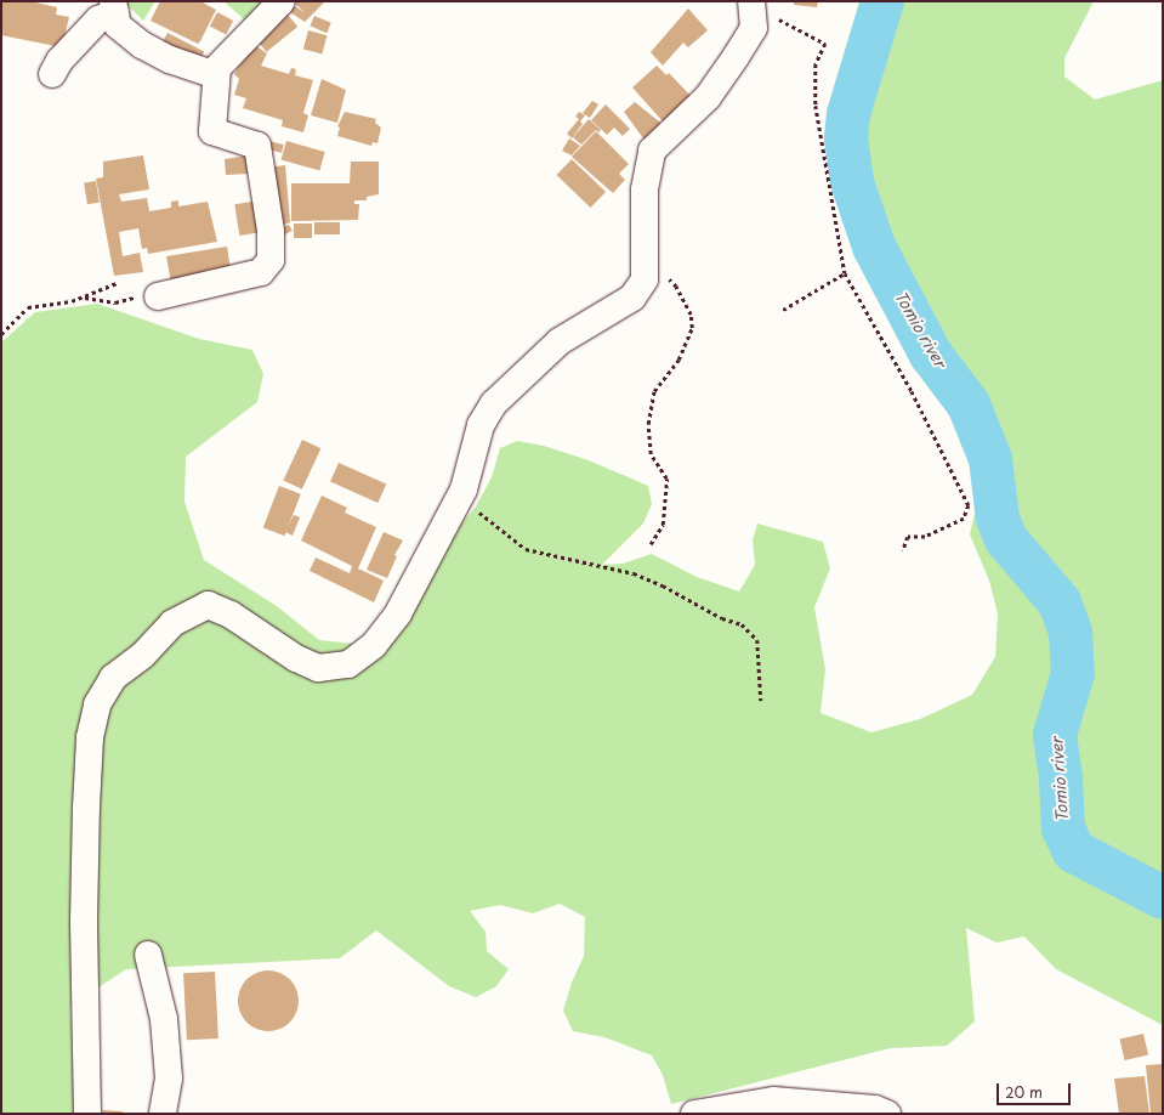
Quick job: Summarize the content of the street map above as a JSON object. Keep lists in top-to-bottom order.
{
  "water": ["Tomio river"],
  "scale_bar": "20 m"
}
